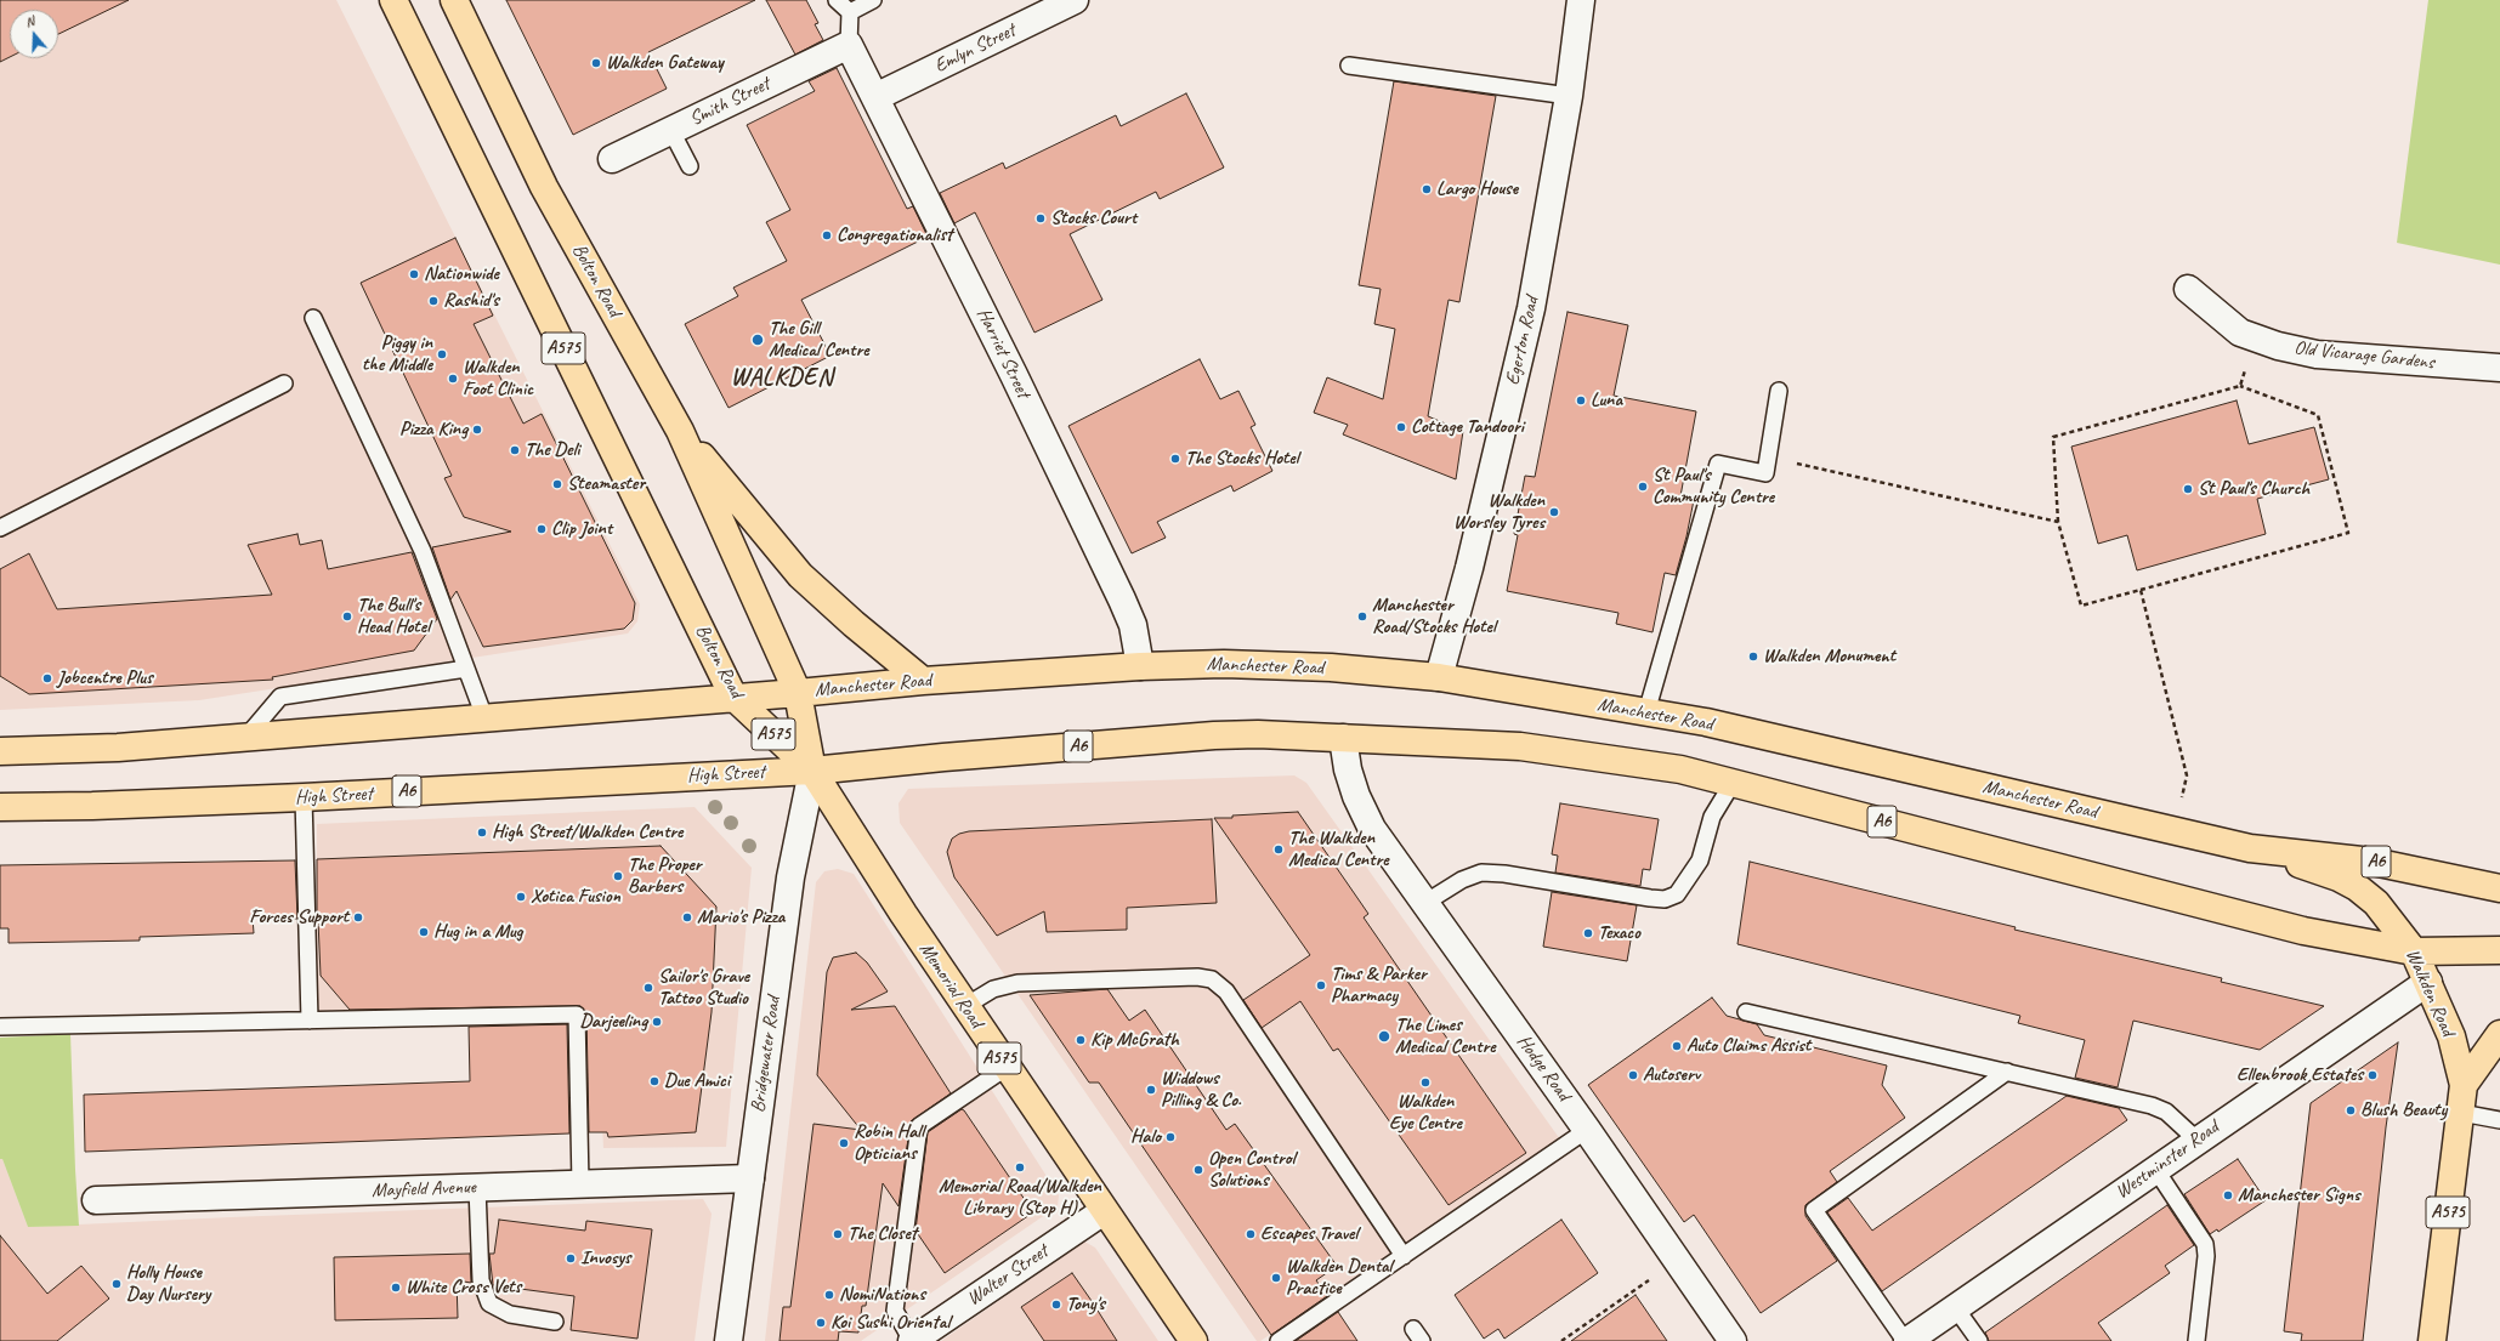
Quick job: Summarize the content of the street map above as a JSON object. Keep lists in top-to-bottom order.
{
  "streets": {
    "main road": [
      "Bolton Road",
      "A575",
      "Manchester Road",
      "A6",
      "High Street",
      "Memorial Road",
      "Walkden Road"
    ],
    "street": [
      "Emlyn Street",
      "Smith Street",
      "Egerton Road",
      "Harriet Street",
      "Old Vicarage Gardens",
      "Bridgewater Road",
      "Hodge Road",
      "Westminster Road",
      "Mayfield Avenue",
      "Walter Street"
    ]
  },
  "crossings": [
    ["Emlyn Street", "Harriet Street"],
    ["Smith Street", "Harriet Street"],
    ["Bolton Road", "A575"],
    ["Bolton Road", "Manchester Road"],
    ["Bolton Road", "A6"],
    ["Bolton Road", "High Street"],
    ["Bolton Road", "Memorial Road"],
    ["Bolton Road", "Bridgewater Road"],
    ["Egerton Road", "Manchester Road"],
    ["A575", "Manchester Road"],
    ["Harriet Street", "Manchester Road"],
    ["Manchester Road", "A6"],
    ["Manchester Road", "Walkden Road"],
    ["A6", "High Street"],
    ["A6", "Memorial Road"],
    ["A6", "Walkden Road"],
    ["A6", "Bridgewater Road"],
    ["A6", "Hodge Road"],
    ["High Street", "Memorial Road"],
    ["High Street", "Bridgewater Road"],
    ["Memorial Road", "Bridgewater Road"],
    ["Memorial Road", "Walter Street"],
    ["Walkden Road", "Westminster Road"],
    ["Bridgewater Road", "Mayfield Avenue"]
  ],
  "districts": ["WALKDEN"],
  "places": [
    "Walkden Gateway",
    "Largo House",
    "Stocks Court",
    "Congregationalist",
    "Nationwide",
    "Rashid's",
    "The Gill Medical Centre",
    "Piggy in the Middle",
    "Walkden Foot Clinic",
    "Luna",
    "Cottage Tandoori",
    "Pizza King",
    "The Deli",
    "The Stocks Hotel",
    "Steamaster",
    "St Paul's Community Centre",
    "St Paul's Church",
    "Walkden Worsley Tyres",
    "Clip Joint",
    "The Bull's Head Hotel",
    "Manchester Road/Stocks Hotel",
    "Walkden Monument",
    "Jobcentre Plus",
    "High Street/Walkden Centre",
    "The Walkden Medical Centre",
    "The Proper Barbers",
    "Xotica Fusion",
    "Forces Support",
    "Mario's Pizza",
    "Hug in a Mug",
    "Texaco",
    "Tims & Parker Pharmacy",
    "Sailor's Grave Tattoo Studio",
    "Darjeeling",
    "The Limes Medical Centre",
    "Kip McGrath",
    "Auto Claims Assist",
    "Autoserv",
    "Ellenbrook Estates",
    "Due Amici",
    "Walkden Eye Centre",
    "Widdows Pilling & Co.",
    "Blush Beauty",
    "Halo",
    "Robin Hall Opticians",
    "Memorial Road/Walkden Library (Stop H)",
    "Open Control Solutions",
    "Manchester Signs",
    "The Closet",
    "Escapes Travel",
    "Invosys",
    "Walkden Dental Practice",
    "Holly House Day Nursery",
    "White Cross Vets",
    "NomiNations",
    "Tony's",
    "Koi Sushi Oriental"
  ],
  "north": "top"
}
